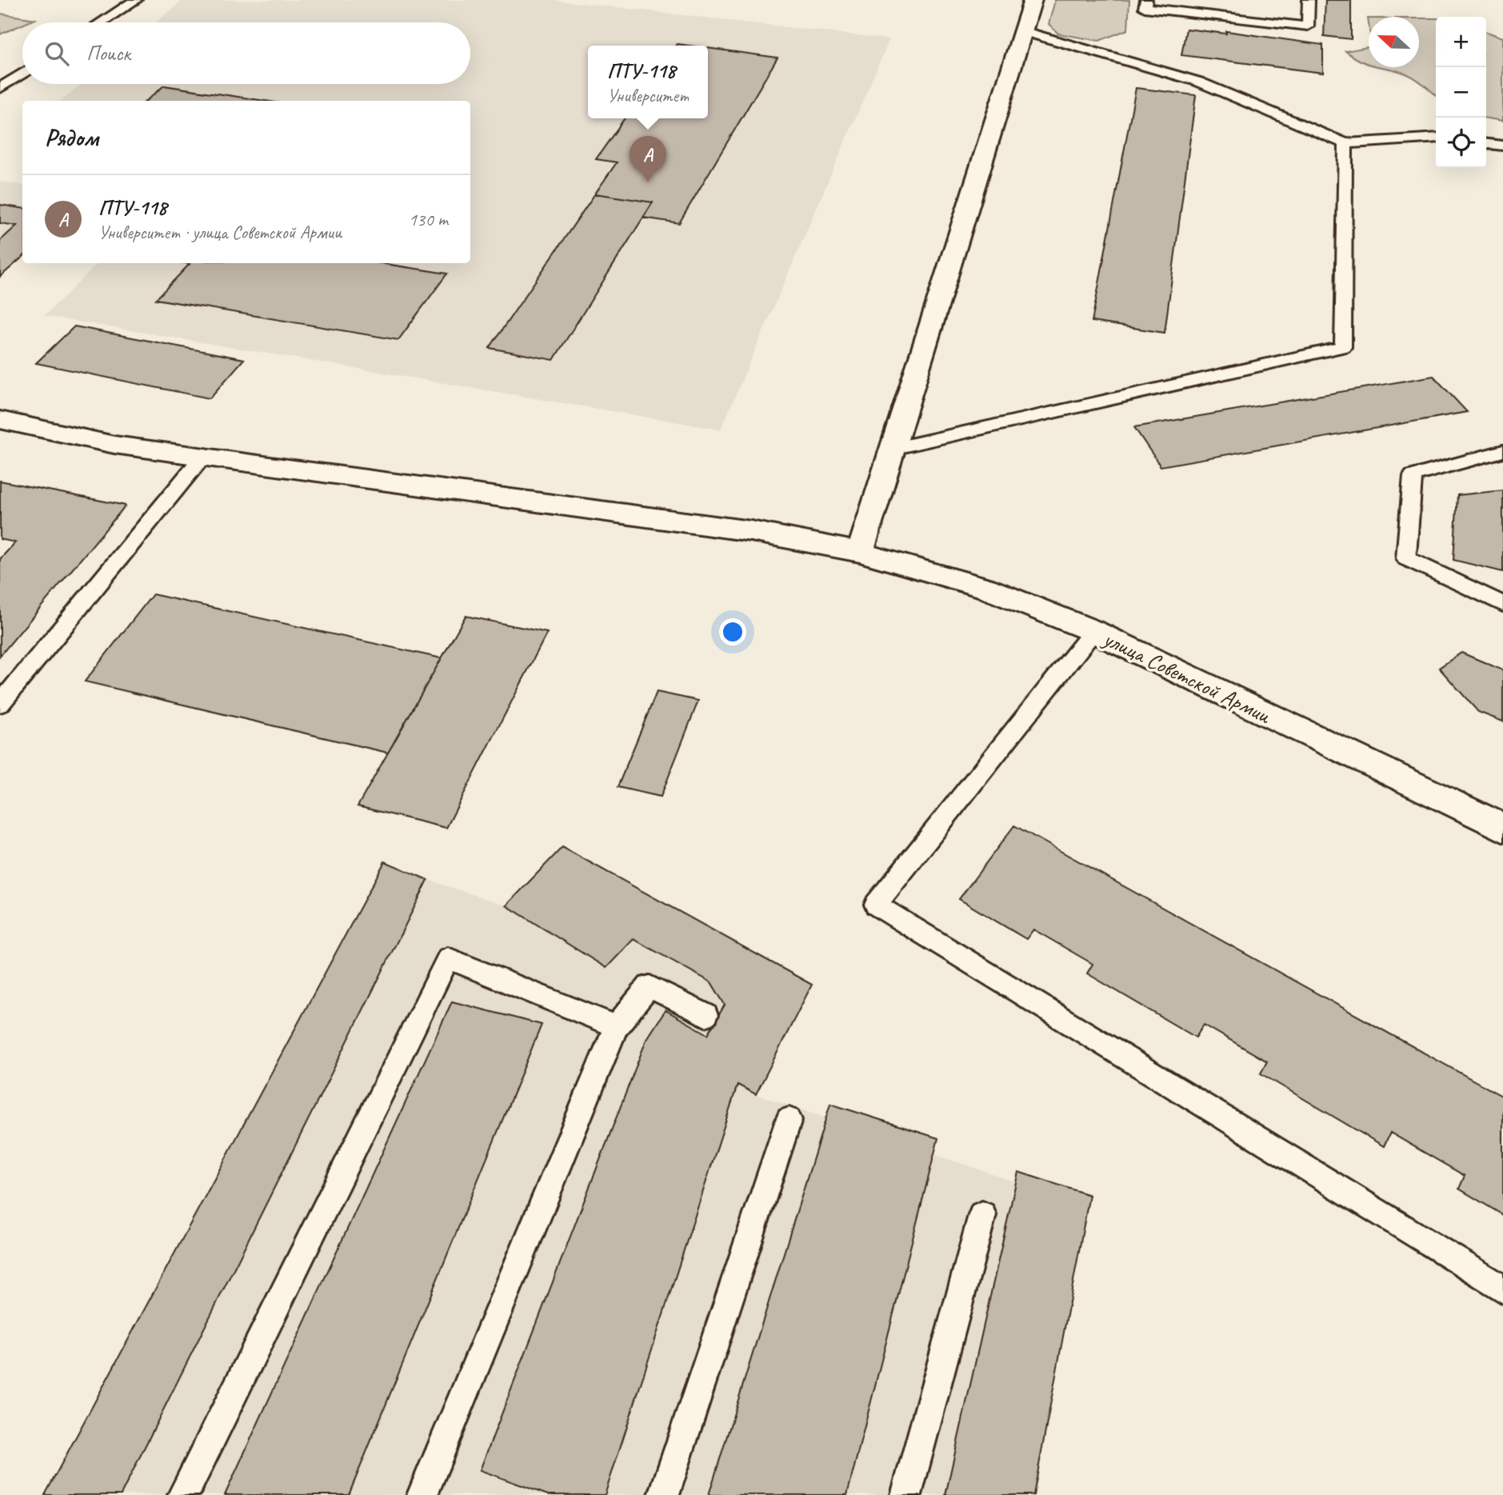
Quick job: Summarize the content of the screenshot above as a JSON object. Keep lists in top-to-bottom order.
{
  "streets": {
    "street": ["улица Советской Армии"]
  },
  "north": "left",
  "page": {
    "map_buttons": ["+", "−"],
    "search": "Поиск",
    "popup": ["ПТУ-118", "Университет"],
    "heading": "Рядом",
    "pins": "A",
    "list": [
      {
        "mark": "A",
        "name": "ПТУ-118",
        "note": "Университет · улица Советской Армии",
        "value": "130 m"
      }
    ]
  }
}
